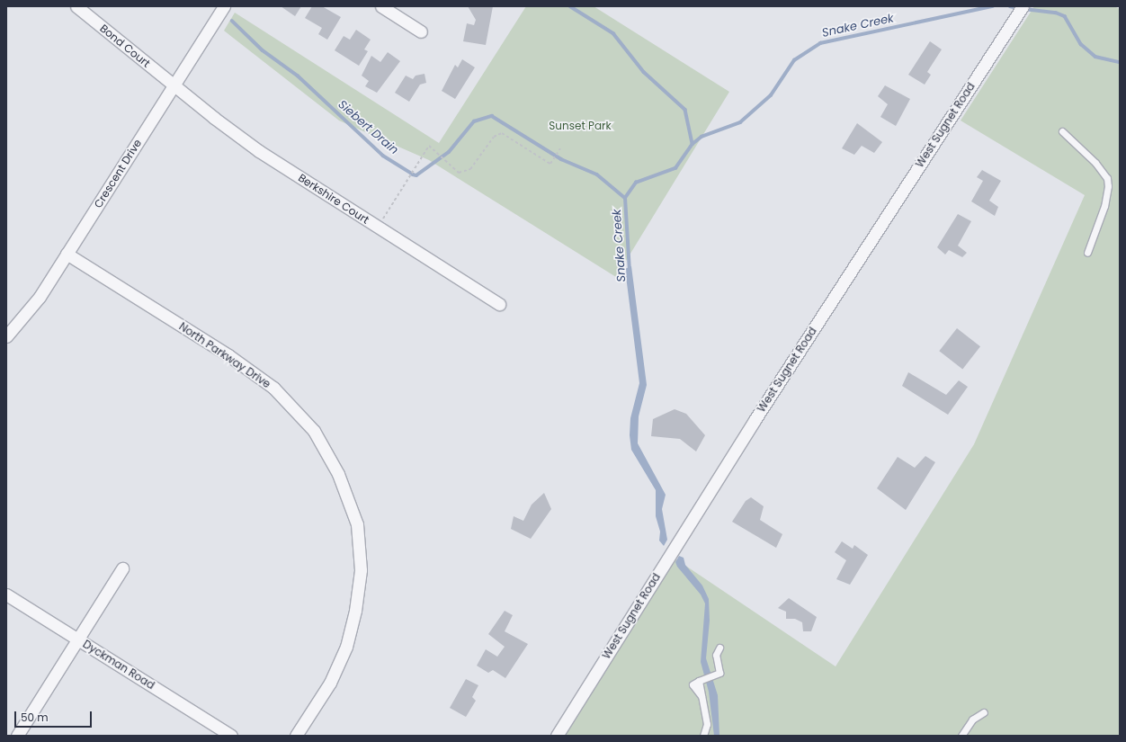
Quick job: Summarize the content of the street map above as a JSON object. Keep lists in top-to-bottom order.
{
  "streets": {
    "street": [
      "Bond Court",
      "West Sugnet Road",
      "Crescent Drive",
      "Berkshire Court",
      "North Parkway Drive",
      "Dyckman Road"
    ]
  },
  "crossings": [
    ["Bond Court", "Crescent Drive"],
    ["Bond Court", "Berkshire Court"],
    ["Crescent Drive", "Berkshire Court"],
    ["Crescent Drive", "North Parkway Drive"]
  ],
  "water": ["Snake Creek", "Siebert Drain"],
  "parks": ["Sunset Park"],
  "scale_bar": "50 m"
}
